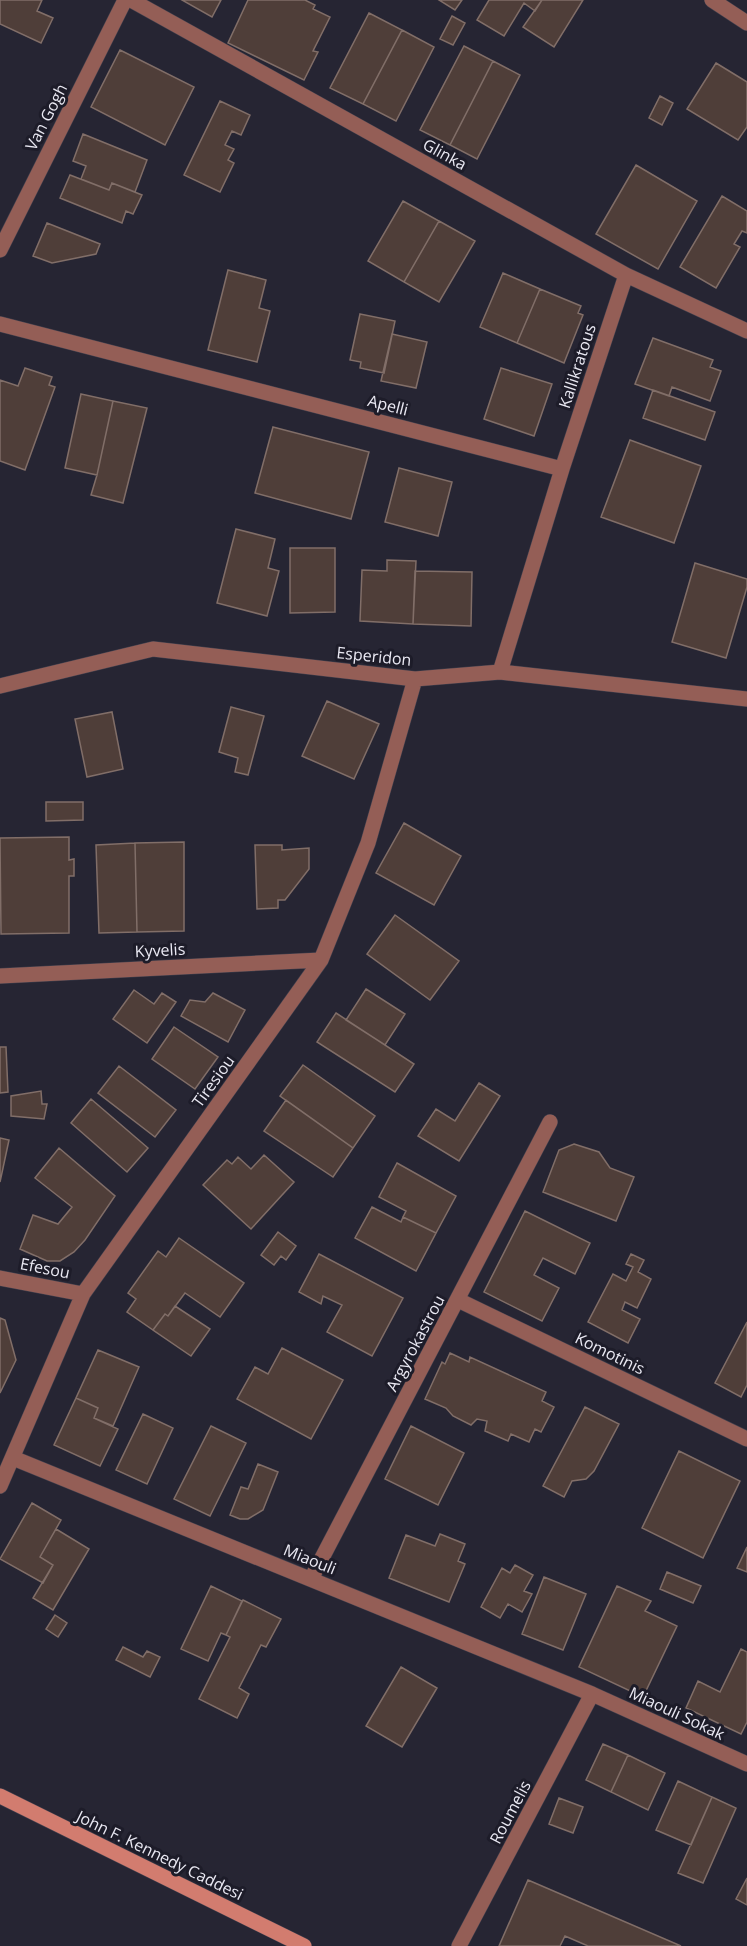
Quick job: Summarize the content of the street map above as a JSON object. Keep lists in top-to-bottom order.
{
  "streets": {
    "street": [
      "Van Gogh",
      "Glinka",
      "Kallikratous",
      "Apelli",
      "Esperidon",
      "Kyvelis",
      "Tiresiou",
      "Efesou",
      "Argyrokastrou",
      "Komotinis",
      "Miaouli",
      "Miaouli Sokak",
      "Roumelis",
      "John F. Kennedy Caddesi"
    ]
  },
  "crossings": [
    ["Glinka", "Kallikratous"],
    ["Kallikratous", "Apelli"],
    ["Esperidon", "Tiresiou"],
    ["Kyvelis", "Tiresiou"],
    ["Tiresiou", "Efesou"],
    ["Tiresiou", "Miaouli"],
    ["Argyrokastrou", "Komotinis"],
    ["Argyrokastrou", "Miaouli"],
    ["Miaouli", "Miaouli Sokak"],
    ["Miaouli", "Roumelis"],
    ["Miaouli Sokak", "Roumelis"]
  ]
}
